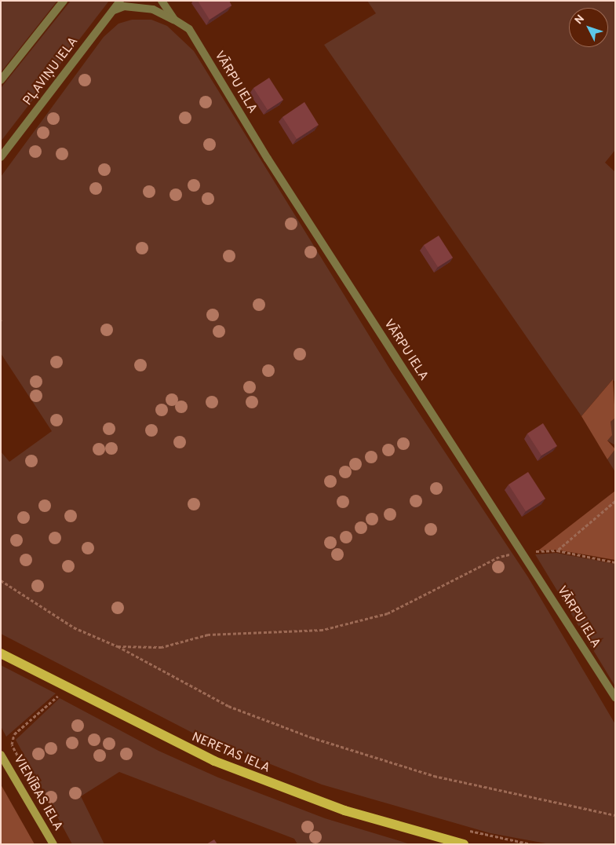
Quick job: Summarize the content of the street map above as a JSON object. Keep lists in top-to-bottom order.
{
  "streets": {
    "main road": ["NERETAS IELA", "VIENĪBAS IELA"],
    "street": ["PĻAVIŅU IELA", "VĀRPU IELA"]
  },
  "crossings": [
    ["PĻAVIŅU IELA", "VĀRPU IELA"]
  ],
  "north": "top left"
}
